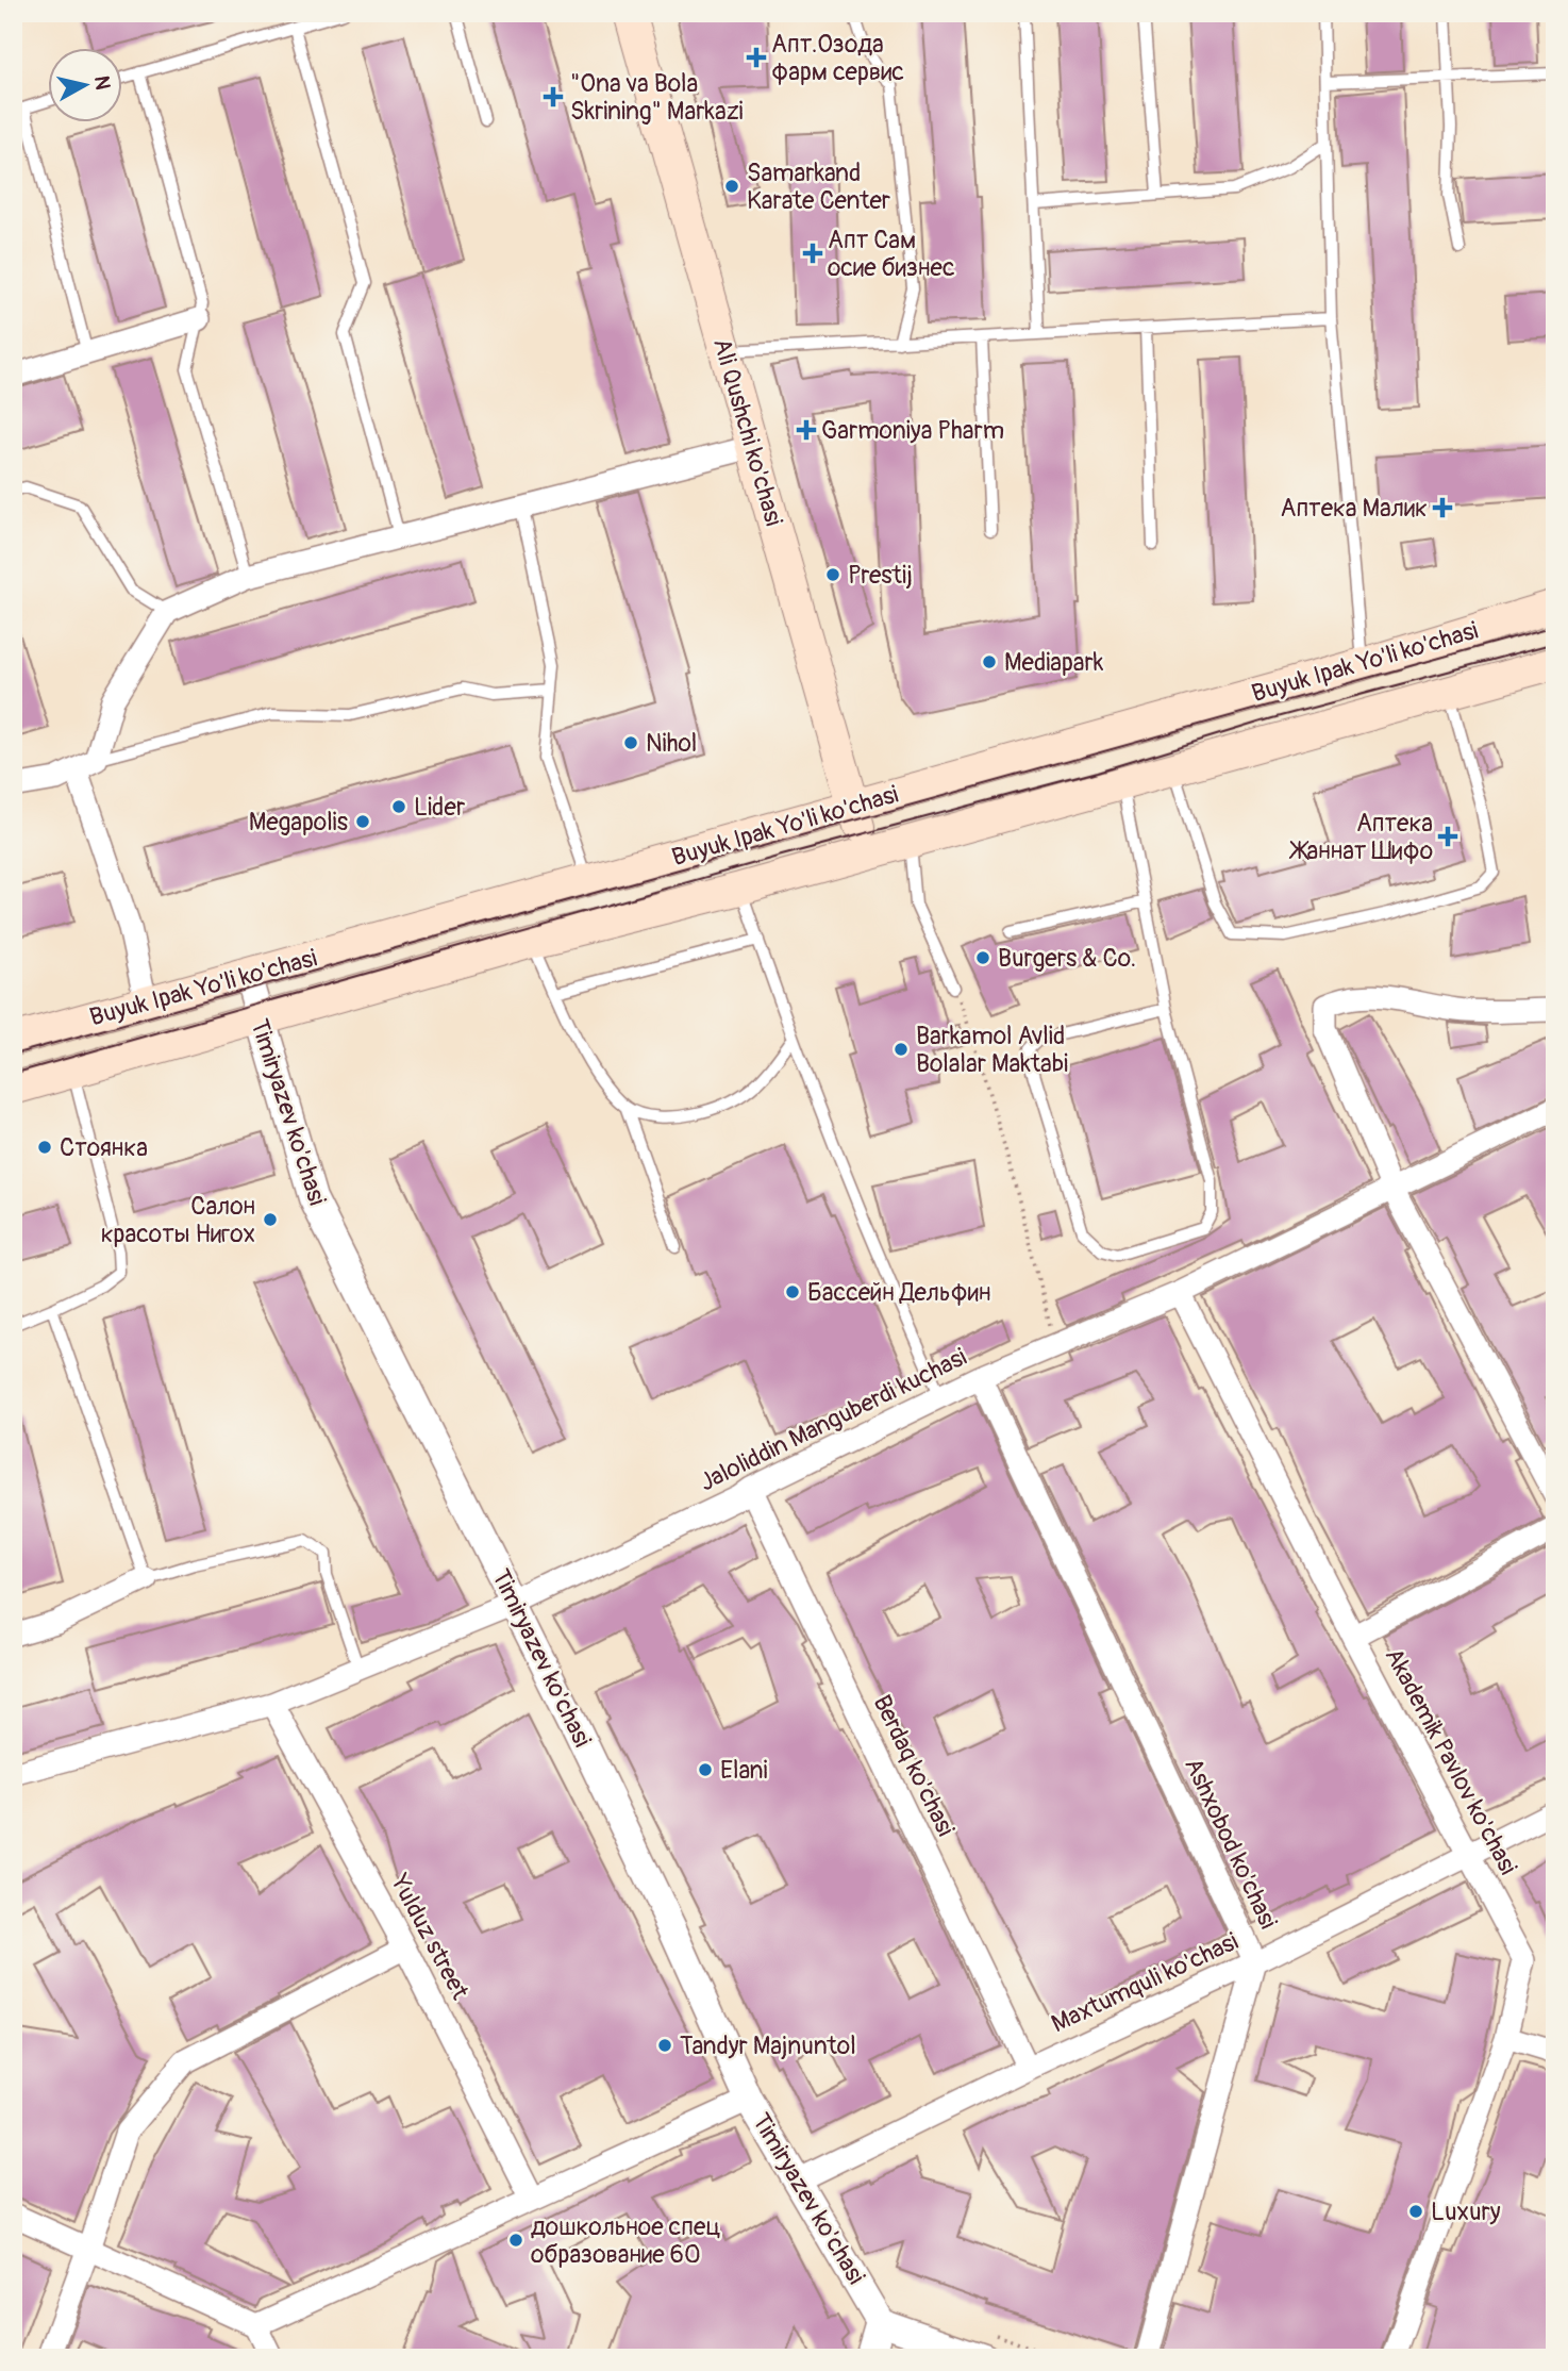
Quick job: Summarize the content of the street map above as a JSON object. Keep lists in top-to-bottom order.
{
  "streets": {
    "main road": ["Ali Qushchi ko'chasi", "Buyuk Ipak Yo'li ko'chasi"],
    "street": [
      "Timiryazev ko'chasi",
      "Jaloliddin Manguberdi kuchasi",
      "Akademik Pavlov ko'chasi",
      "Berdaq ko'chasi",
      "Ashxobod ko'chasi",
      "Yulduz street",
      "Maxtumquli ko'chasi"
    ]
  },
  "crossings": [
    ["Ali Qushchi ko'chasi", "Buyuk Ipak Yo'li ko'chasi"],
    ["Buyuk Ipak Yo'li ko'chasi", "Timiryazev ko'chasi"],
    ["Timiryazev ko'chasi", "Jaloliddin Manguberdi kuchasi"],
    ["Timiryazev ko'chasi", "Maxtumquli ko'chasi"],
    ["Jaloliddin Manguberdi kuchasi", "Akademik Pavlov ko'chasi"],
    ["Jaloliddin Manguberdi kuchasi", "Berdaq ko'chasi"],
    ["Jaloliddin Manguberdi kuchasi", "Ashxobod ko'chasi"],
    ["Jaloliddin Manguberdi kuchasi", "Yulduz street"],
    ["Akademik Pavlov ko'chasi", "Maxtumquli ko'chasi"],
    ["Berdaq ko'chasi", "Maxtumquli ko'chasi"],
    ["Ashxobod ko'chasi", "Maxtumquli ko'chasi"]
  ],
  "places": {
    "health": [
      "Апт.Озода фарм сервис",
      "\"Ona va Bola Skrining\" Markazi",
      "Апт Сам осие бизнес",
      "Garmoniya Pharm",
      "Аптека Малик",
      "Аптека Жаннат Шифо"
    ],
    "other": [
      "Samarkand Karate Center",
      "Prestij",
      "Mediapark",
      "Nihol",
      "Lider",
      "Megapolis",
      "Burgers & Co.",
      "Barkamol Avlid Bolalar Maktabi",
      "Стоянка",
      "Салон красоты Нигох",
      "Бассейн Дельфин",
      "Elani",
      "Tandyr Majnuntol",
      "Luxury",
      "дошкольное спец образование 60"
    ]
  },
  "north": "right"
}
